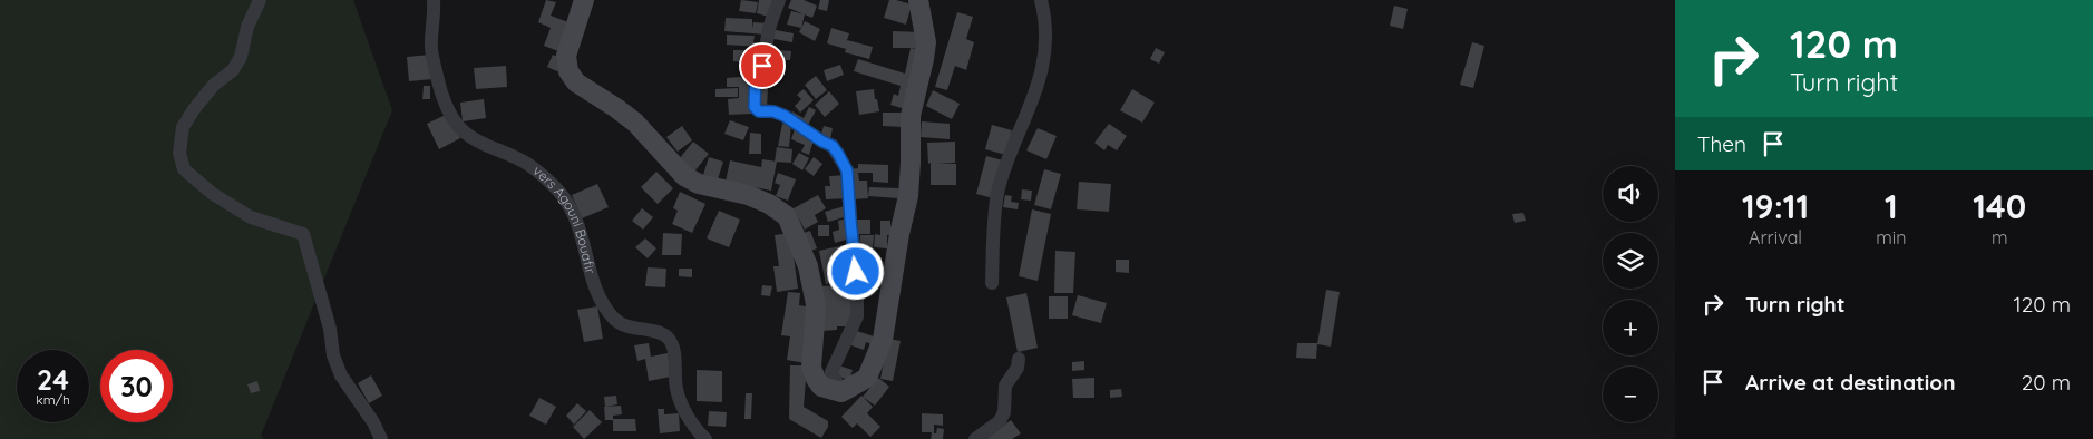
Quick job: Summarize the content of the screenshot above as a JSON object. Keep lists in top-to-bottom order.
{
  "streets": {
    "street": ["vers Agouni Bouafir"]
  },
  "page": {
    "turn": ["120 m", "Turn right"],
    "then": "Then",
    "map_buttons": ["+", "−"],
    "eta": [
      "19:11",
      "Arrival",
      "1",
      "min",
      "140",
      "m"
    ],
    "list": [
      {
        "name": "Turn right",
        "value": "120 m"
      },
      {
        "name": "Arrive at destination",
        "value": "20 m"
      }
    ],
    "speed": "24 km/h",
    "limit": "30"
  }
}
